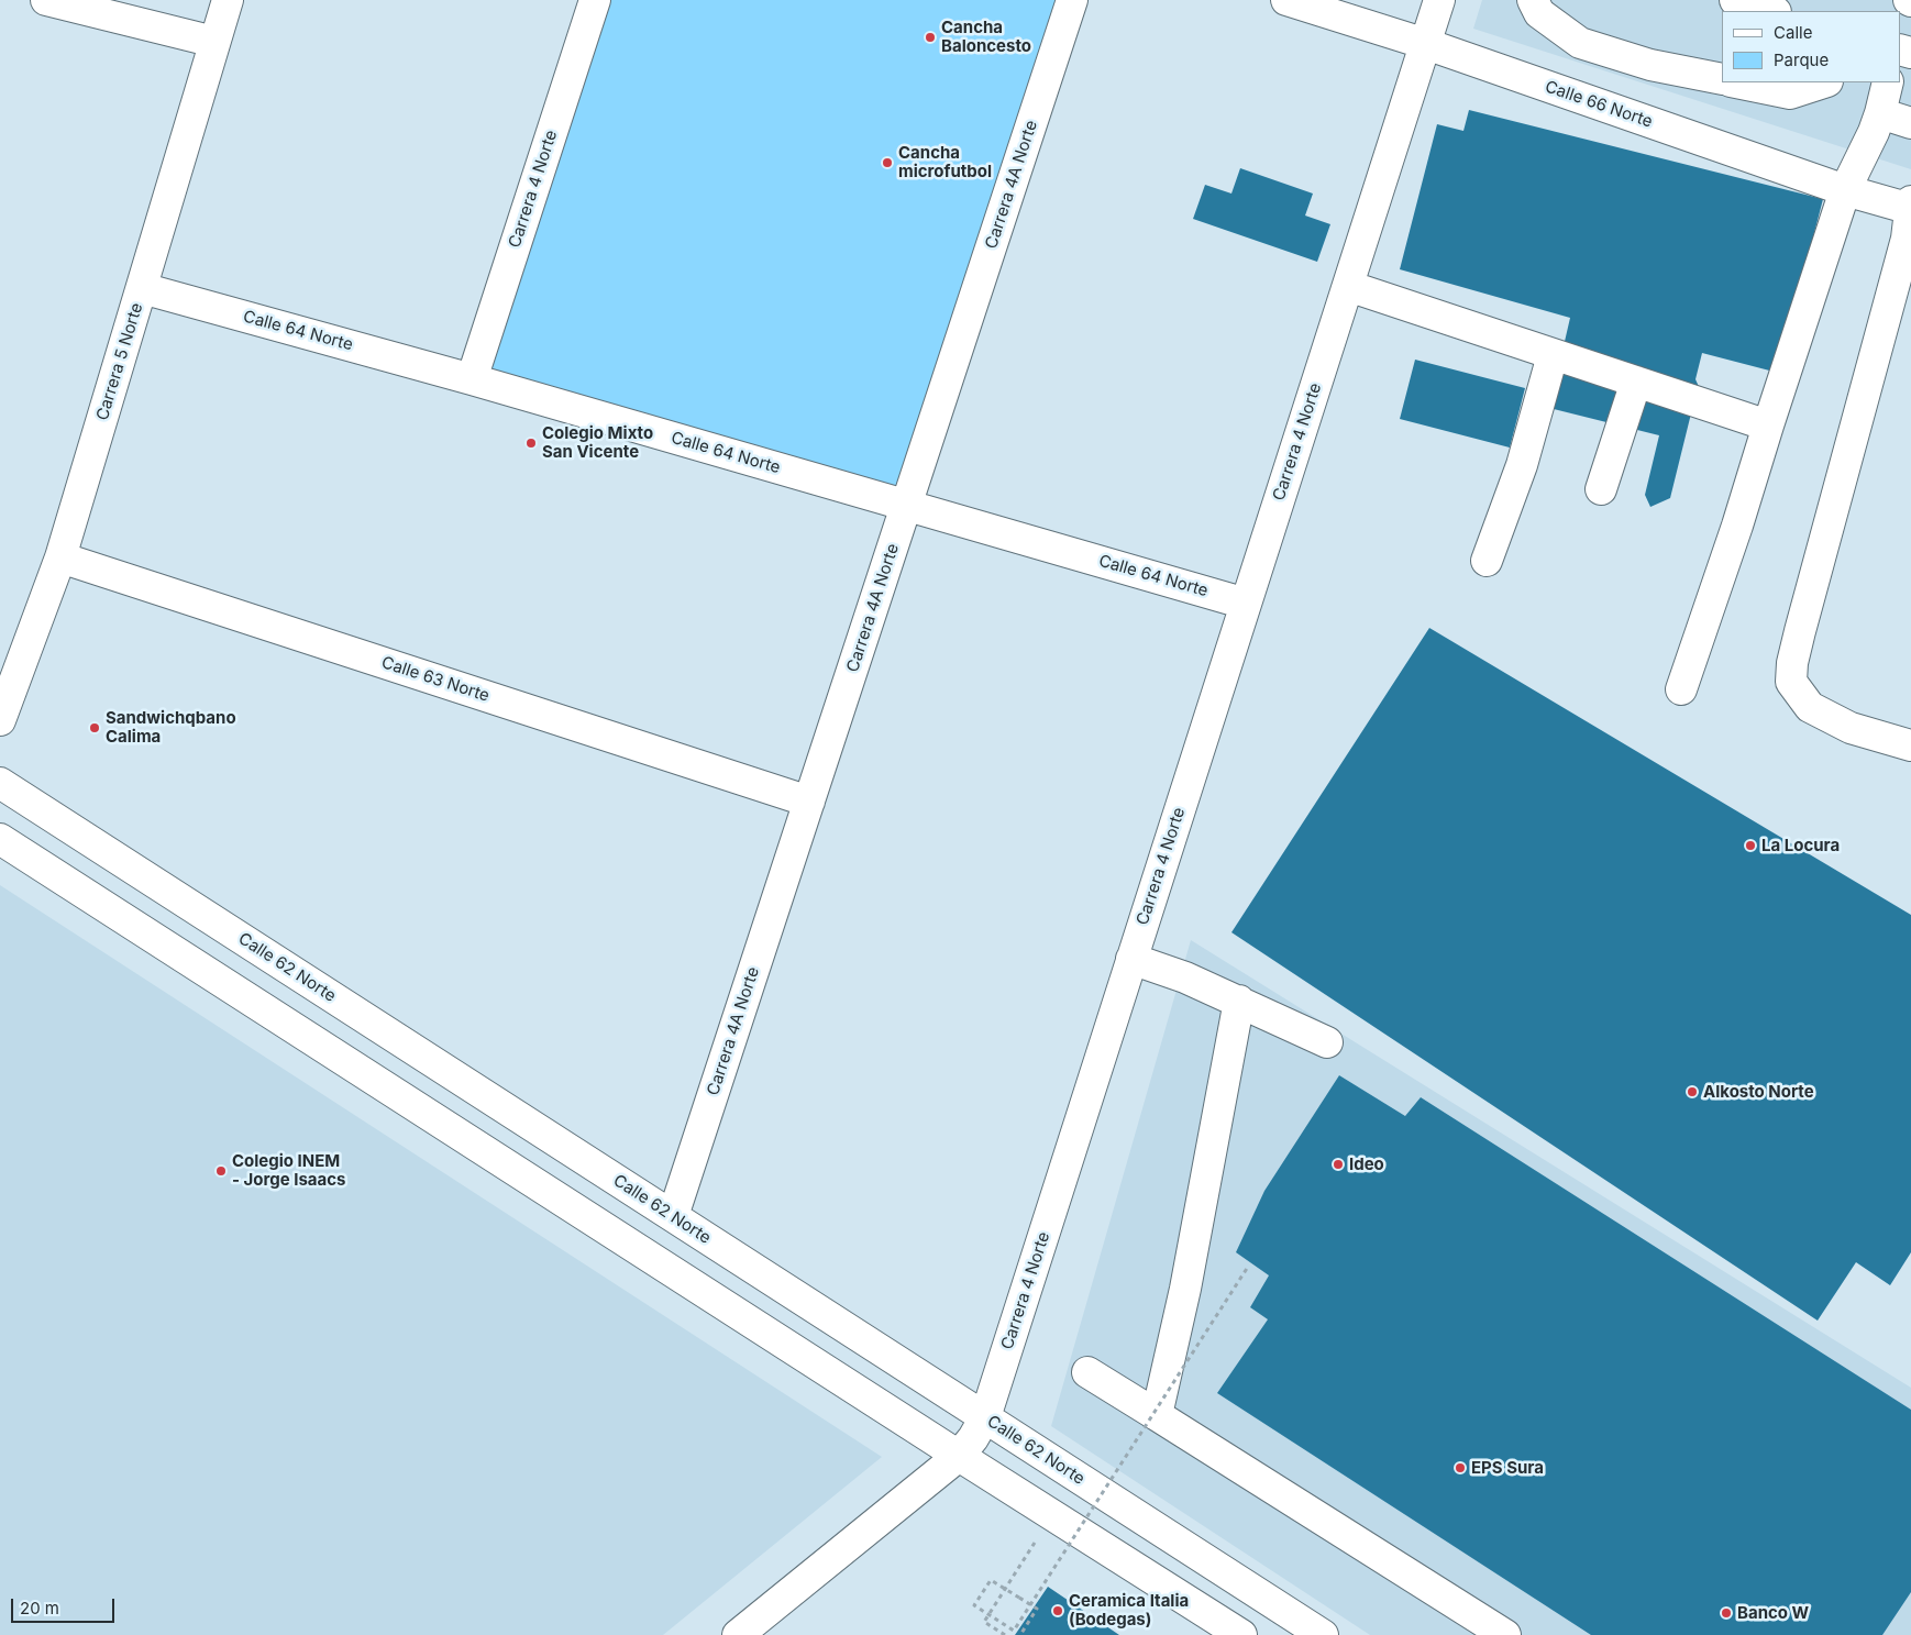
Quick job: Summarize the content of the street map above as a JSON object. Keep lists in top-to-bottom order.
{
  "streets": {
    "street": [
      "Calle 66 Norte",
      "Carrera 4A Norte",
      "Carrera 4 Norte",
      "Calle 64 Norte",
      "Carrera 5 Norte",
      "Calle 63 Norte",
      "Calle 62 Norte"
    ]
  },
  "crossings": [
    ["Calle 66 Norte", "Carrera 4 Norte"],
    ["Carrera 4A Norte", "Calle 64 Norte"],
    ["Carrera 4A Norte", "Calle 63 Norte"],
    ["Carrera 4A Norte", "Calle 62 Norte"],
    ["Carrera 4 Norte", "Calle 64 Norte"],
    ["Carrera 4 Norte", "Calle 62 Norte"],
    ["Calle 64 Norte", "Carrera 5 Norte"],
    ["Carrera 5 Norte", "Calle 63 Norte"]
  ],
  "places": [
    "Cancha Baloncesto",
    "Cancha microfutbol",
    "Colegio Mixto San Vicente",
    "Sandwichqbano Calima",
    "La Locura",
    "Alkosto Norte",
    "Ideo",
    "Colegio INEM - Jorge Isaacs",
    "EPS Sura",
    "Ceramica Italia (Bodegas)",
    "Banco W"
  ],
  "legend": ["Calle", "Parque"],
  "scale_bar": "20 m"
}
